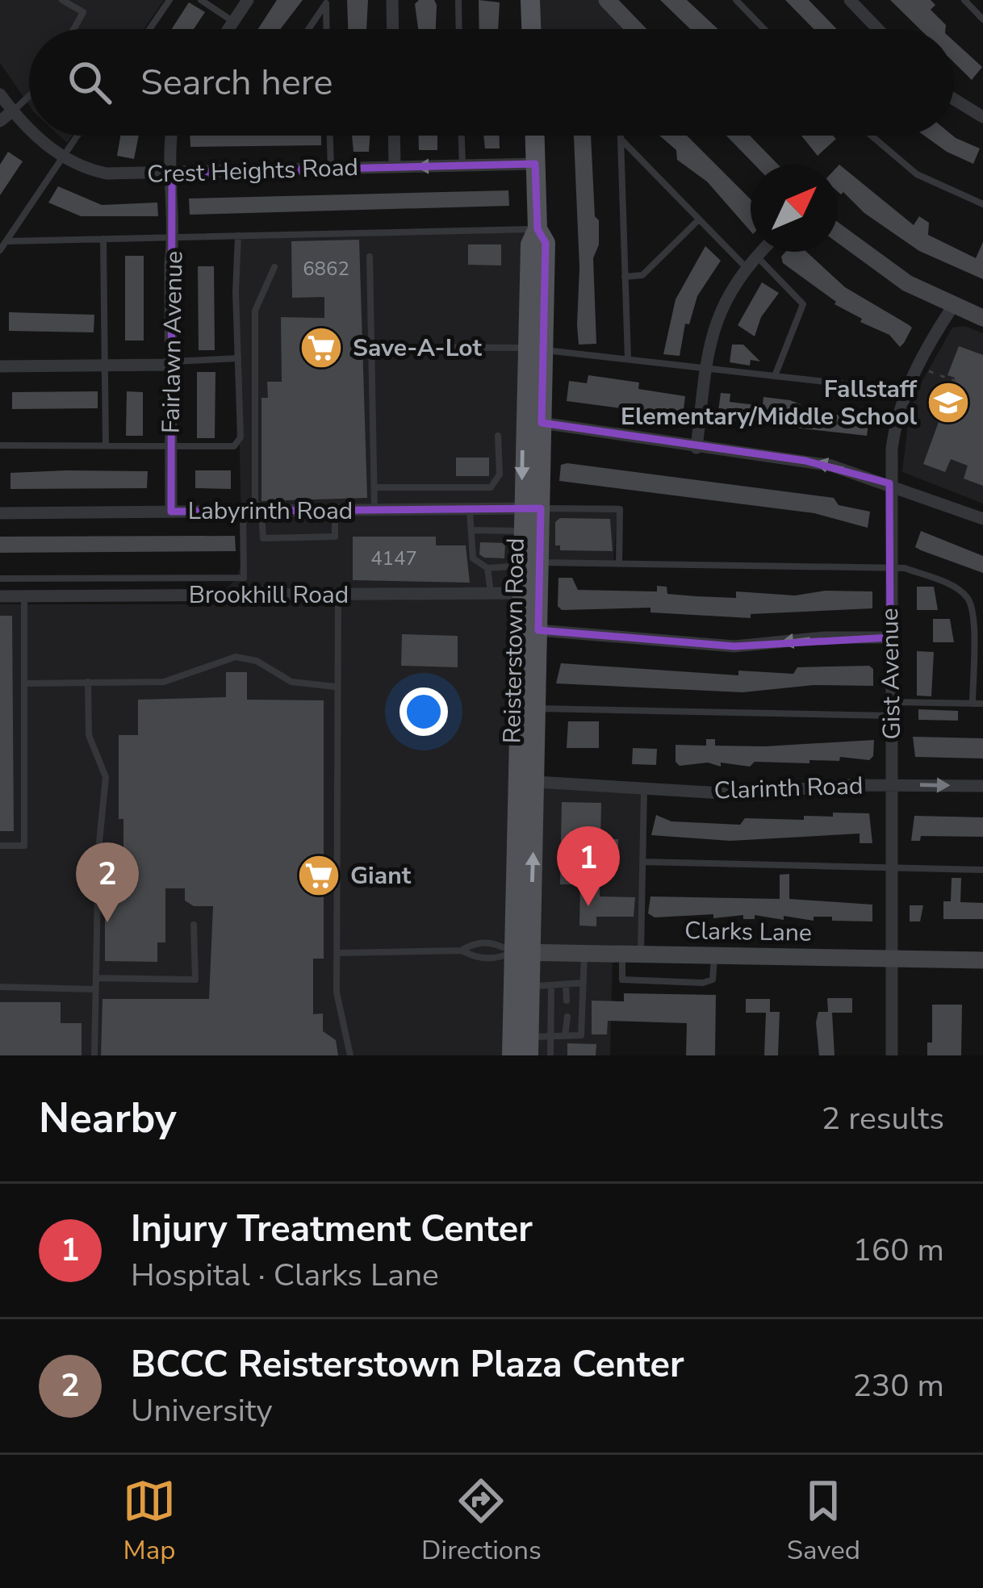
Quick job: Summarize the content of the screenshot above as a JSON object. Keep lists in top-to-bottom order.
{
  "streets": {
    "main road": ["Reisterstown Road"],
    "street": [
      "Crest Heights Road",
      "Fairlawn Avenue",
      "Labyrinth Road",
      "Brookhill Road",
      "Gist Avenue",
      "Clarinth Road",
      "Clarks Lane"
    ]
  },
  "crossings": [
    ["Crest Heights Road", "Fairlawn Avenue"],
    ["Crest Heights Road", "Reisterstown Road"],
    ["Fairlawn Avenue", "Labyrinth Road"],
    ["Labyrinth Road", "Reisterstown Road"],
    ["Brookhill Road", "Reisterstown Road"],
    ["Reisterstown Road", "Clarinth Road"],
    ["Reisterstown Road", "Clarks Lane"],
    ["Gist Avenue", "Clarinth Road"],
    ["Gist Avenue", "Clarks Lane"]
  ],
  "places": {
    "supermarket": ["Save-A-Lot", "Giant"],
    "school or university": ["Fallstaff Elementary/Middle School"]
  },
  "house_numbers": ["6862", "4147"],
  "north": "top right",
  "page": {
    "search": "Search here",
    "pins": ["1", "2"],
    "heading": ["Nearby", "2 results"],
    "list": [
      {
        "mark": "1",
        "name": "Injury Treatment Center",
        "note": "Hospital · Clarks Lane",
        "value": "160 m"
      },
      {
        "mark": "2",
        "name": "BCCC Reisterstown Plaza Center",
        "note": "University",
        "value": "230 m"
      }
    ],
    "nav": ["Map", "Directions", "Saved"]
  }
}
